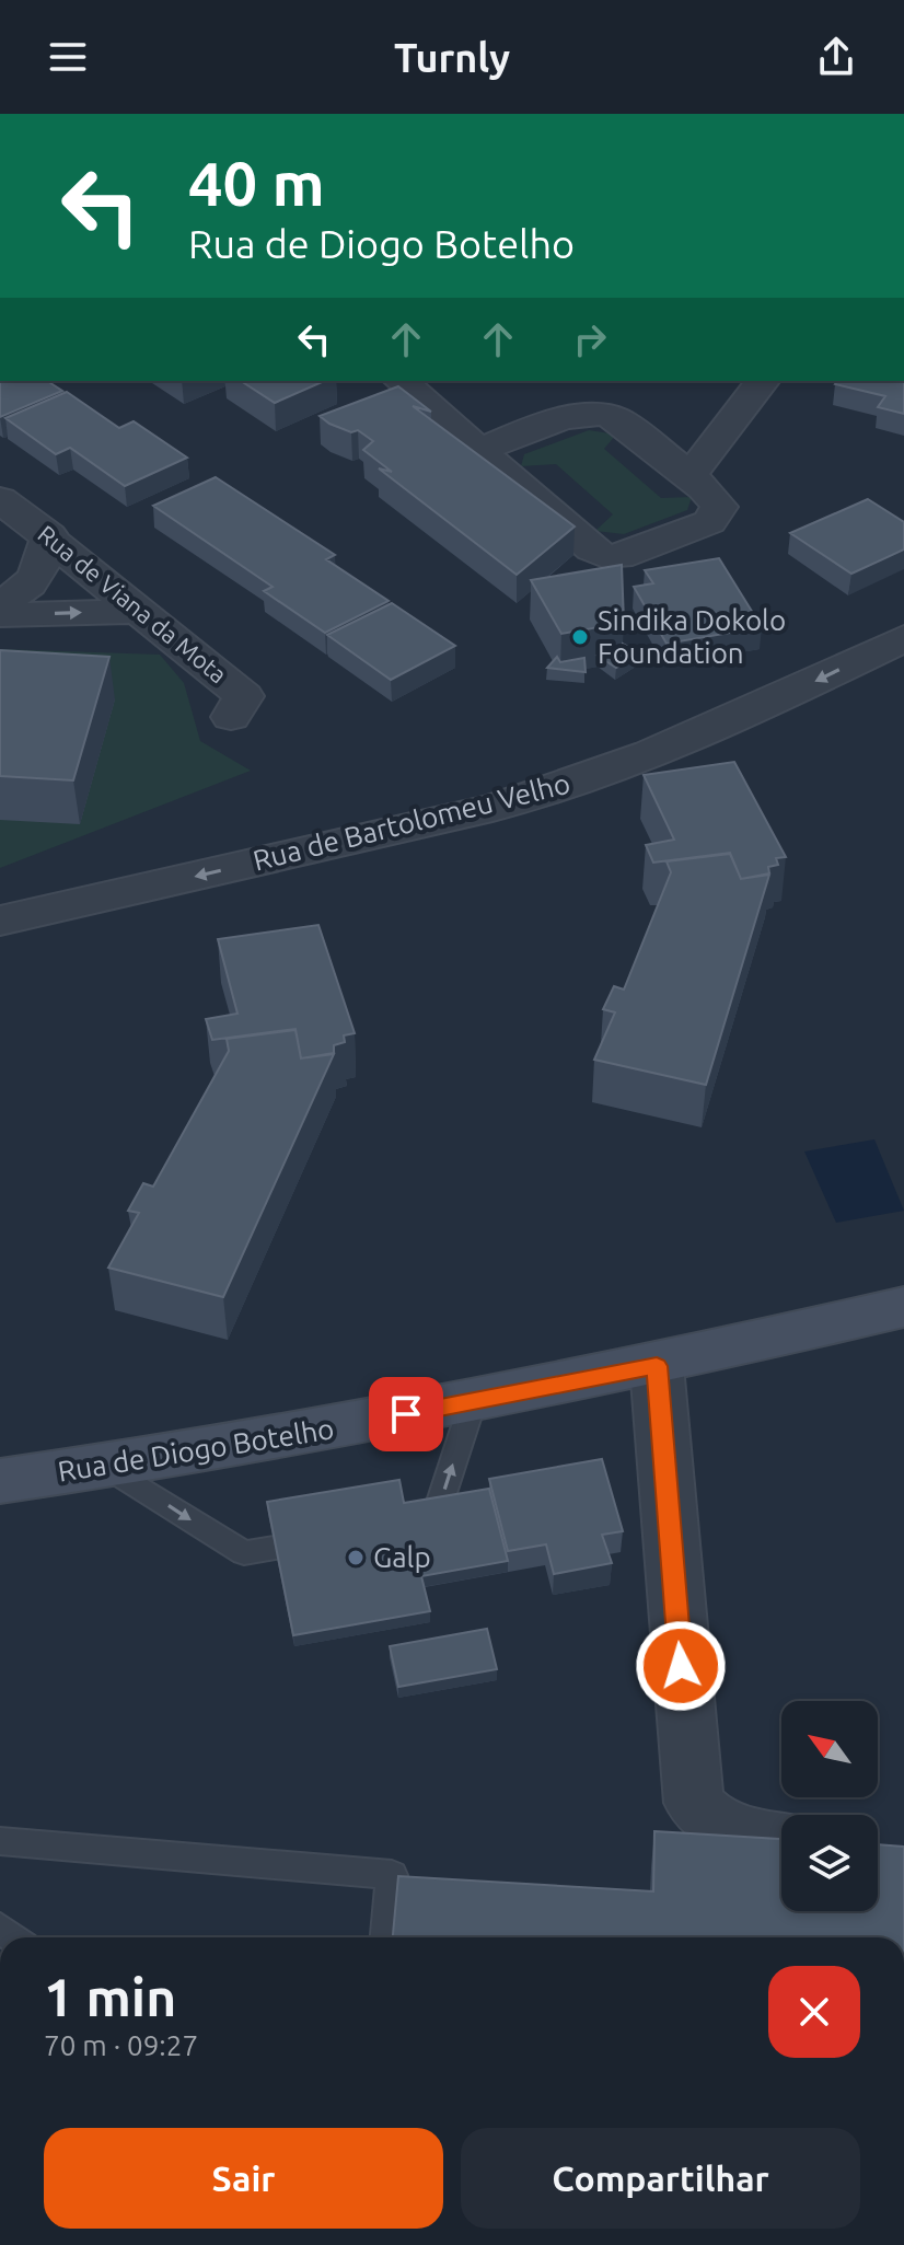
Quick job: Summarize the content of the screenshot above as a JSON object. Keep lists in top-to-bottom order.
{
  "streets": {
    "main road": ["Rua de Diogo Botelho"],
    "street": ["Rua de Viana da Mota", "Rua de Bartolomeu Velho"]
  },
  "one_way": ["Rua de Bartolomeu Velho"],
  "places": ["Sindika Dokolo Foundation", "Galp"],
  "north": "top left",
  "page": {
    "header": "Turnly",
    "turn": ["40 m", "Rua de Diogo Botelho"],
    "heading": ["1 min", "70 m · 09:27"],
    "buttons": ["Sair", "Compartilhar"]
  }
}
